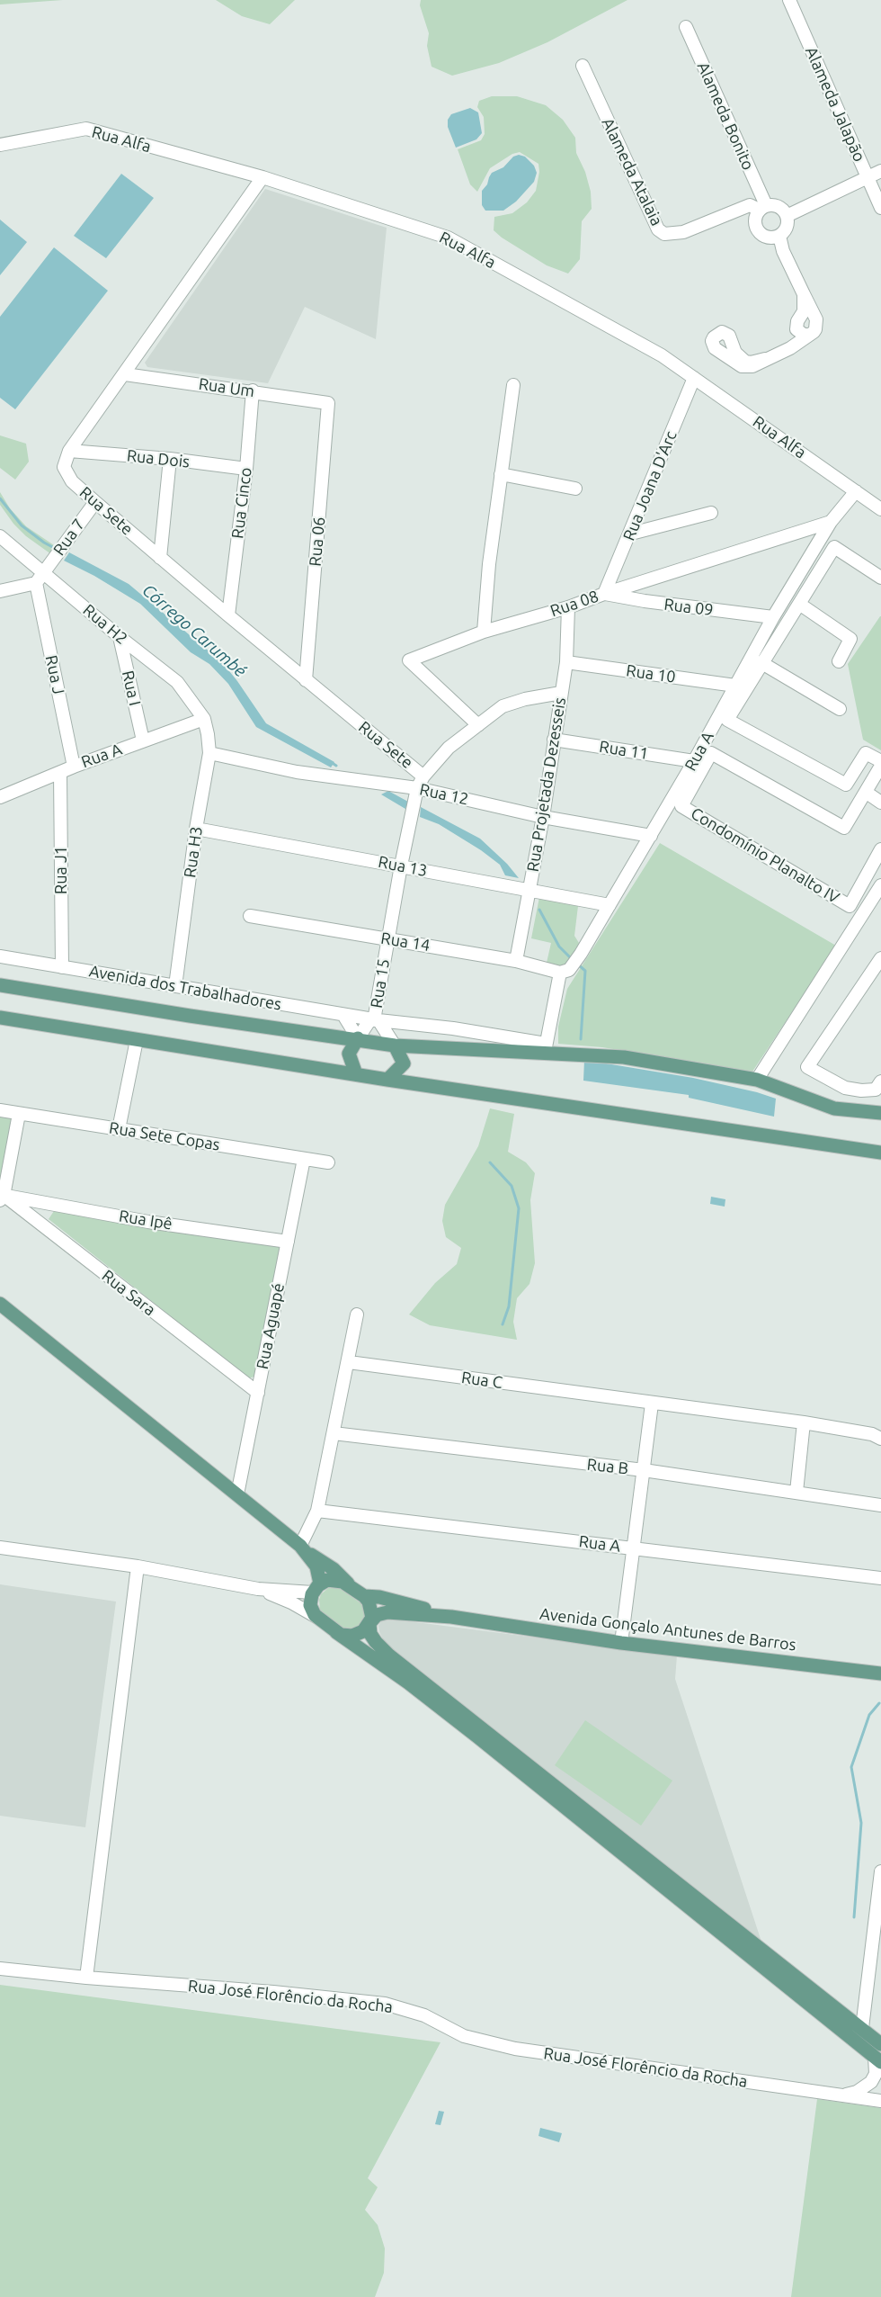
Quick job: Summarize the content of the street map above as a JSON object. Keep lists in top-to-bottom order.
{
  "streets": {
    "main road": ["Avenida Gonçalo Antunes de Barros"],
    "street": [
      "Alameda Jalapão",
      "Alameda Bonito",
      "Rua Alfa",
      "Alameda Atalaia",
      "Rua Um",
      "Rua Dois",
      "Rua Joana D'Arc",
      "Rua Cinco",
      "Rua Sete",
      "Rua 7",
      "Rua 06",
      "Rua 08",
      "Rua 09",
      "Rua H2",
      "Rua 10",
      "Rua J",
      "Rua I",
      "Rua 11",
      "Rua A",
      "Rua Projetada Dezesseis",
      "Rua 12",
      "Rua H3",
      "Condomínio Planalto IV",
      "Rua 13",
      "Rua J1",
      "Rua 14",
      "Rua 15",
      "Avenida dos Trabalhadores",
      "Rua Sete Copas",
      "Rua Ipê",
      "Rua Sara",
      "Rua Aguapé",
      "Rua C",
      "Rua B",
      "Rua José Florêncio da Rocha"
    ]
  },
  "crossings": [
    ["Alameda Bonito", "Alameda Atalaia"],
    ["Rua Alfa", "Rua Joana D'Arc"],
    ["Rua Alfa", "Rua Sete"],
    ["Rua Alfa", "Rua A"],
    ["Rua Um", "Rua Cinco"],
    ["Rua Um", "Rua Sete"],
    ["Rua Um", "Rua 06"],
    ["Rua Dois", "Rua Cinco"],
    ["Rua Dois", "Rua Sete"],
    ["Rua Joana D'Arc", "Rua 08"],
    ["Rua Joana D'Arc", "Rua 09"],
    ["Rua Cinco", "Rua Sete"],
    ["Rua Sete", "Rua 7"],
    ["Rua Sete", "Rua 06"],
    ["Rua 7", "Rua H2"],
    ["Rua 7", "Rua J"],
    ["Rua 08", "Rua 09"],
    ["Rua 08", "Rua A"],
    ["Rua 08", "Rua Projetada Dezesseis"],
    ["Rua 09", "Rua A"],
    ["Rua H2", "Rua I"],
    ["Rua H2", "Rua A"],
    ["Rua H2", "Rua H3"],
    ["Rua 10", "Rua A"],
    ["Rua 10", "Rua Projetada Dezesseis"],
    ["Rua J", "Rua A"],
    ["Rua I", "Rua A"],
    ["Rua 11", "Rua A"],
    ["Rua 11", "Rua Projetada Dezesseis"],
    ["Rua A", "Rua 12"],
    ["Rua A", "Rua H3"],
    ["Rua A", "Rua 13"],
    ["Rua A", "Rua J1"],
    ["Rua A", "Rua 14"],
    ["Rua Projetada Dezesseis", "Rua 12"],
    ["Rua Projetada Dezesseis", "Rua 13"],
    ["Rua Projetada Dezesseis", "Rua 14"],
    ["Rua 12", "Rua H3"],
    ["Rua 12", "Rua 15"],
    ["Rua H3", "Rua 13"],
    ["Rua H3", "Avenida dos Trabalhadores"],
    ["Rua 13", "Rua 15"],
    ["Rua J1", "Avenida dos Trabalhadores"],
    ["Rua 14", "Rua 15"],
    ["Rua 15", "Avenida dos Trabalhadores"],
    ["Rua Sete Copas", "Rua Aguapé"],
    ["Rua Ipê", "Rua Sara"],
    ["Rua Ipê", "Rua Aguapé"],
    ["Rua Sara", "Rua Aguapé"]
  ],
  "water": ["Córrego Carumbé"]
}
